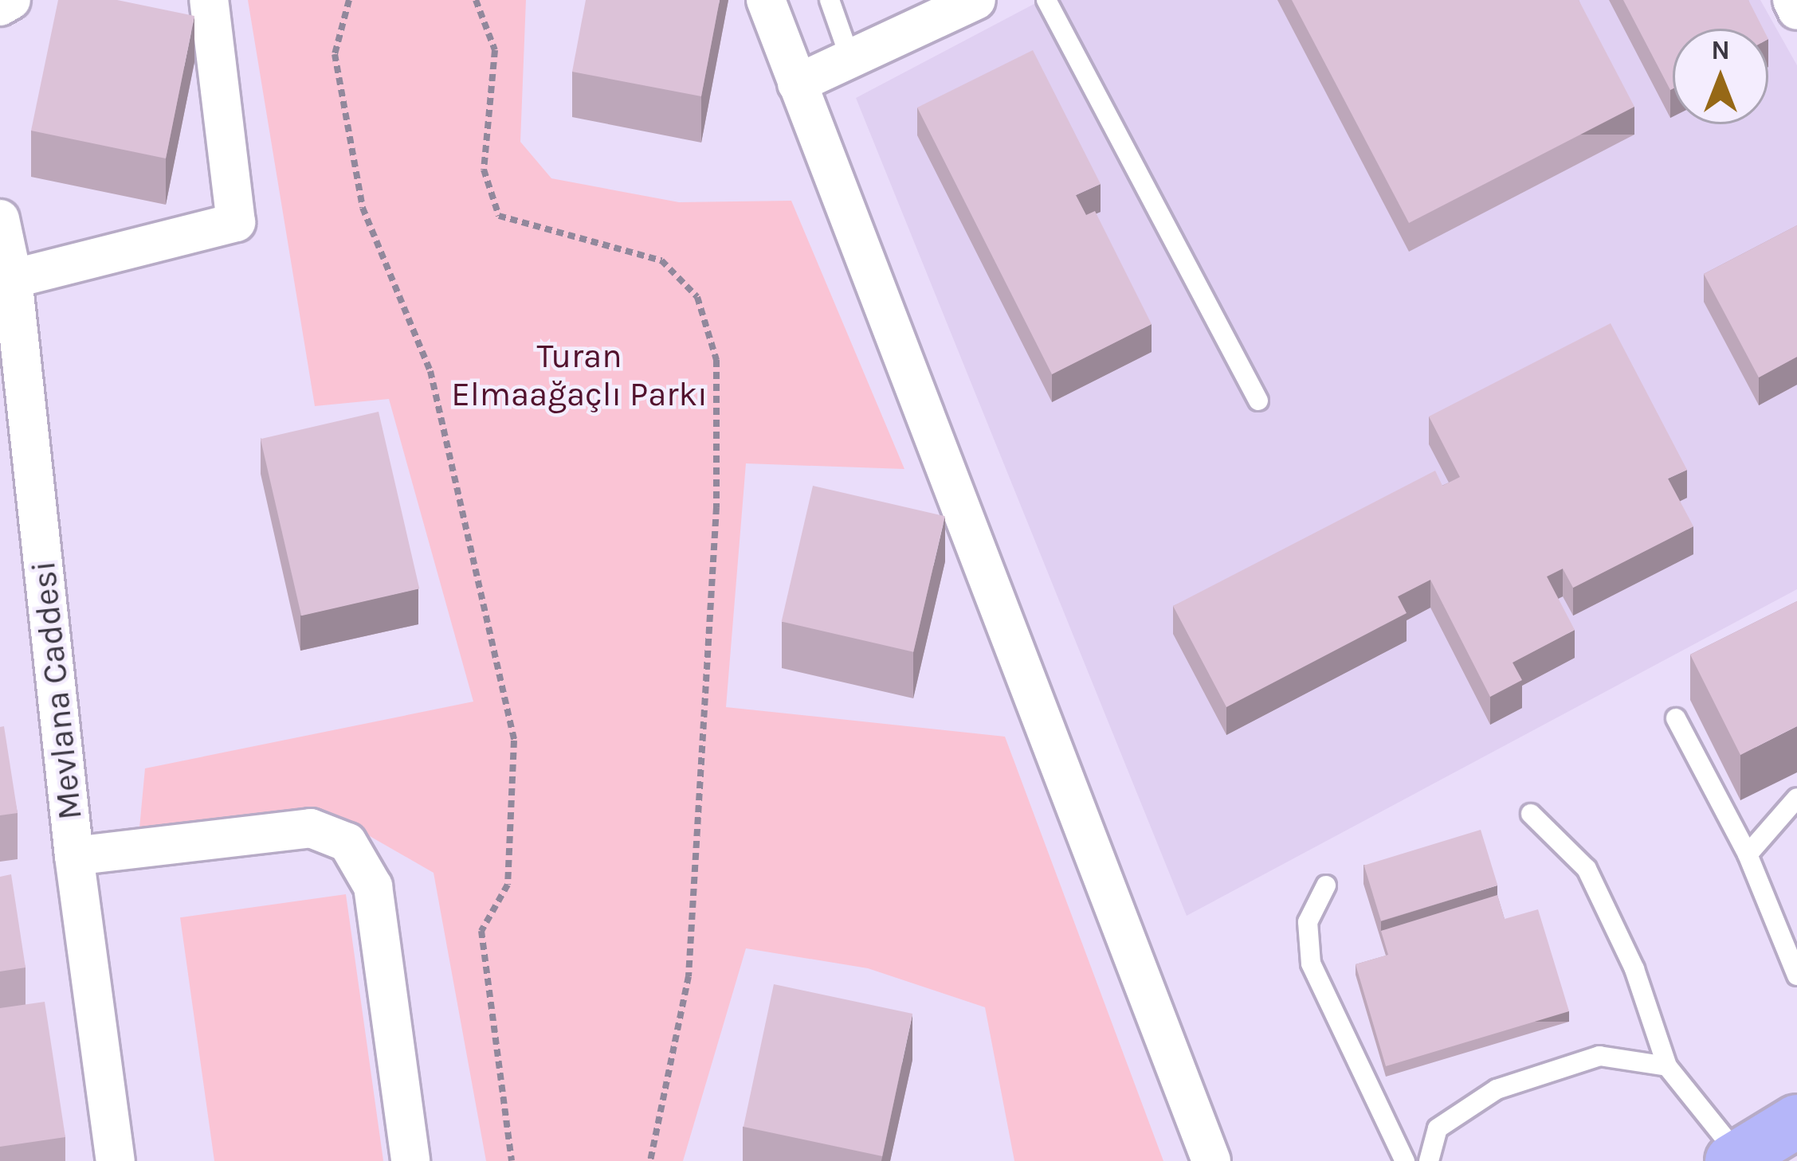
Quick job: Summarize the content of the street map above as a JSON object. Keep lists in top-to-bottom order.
{
  "streets": {
    "street": ["Mevlana Caddesi"]
  },
  "parks": ["Turan Elmaağaçlı Parkı"],
  "north": "top"
}
